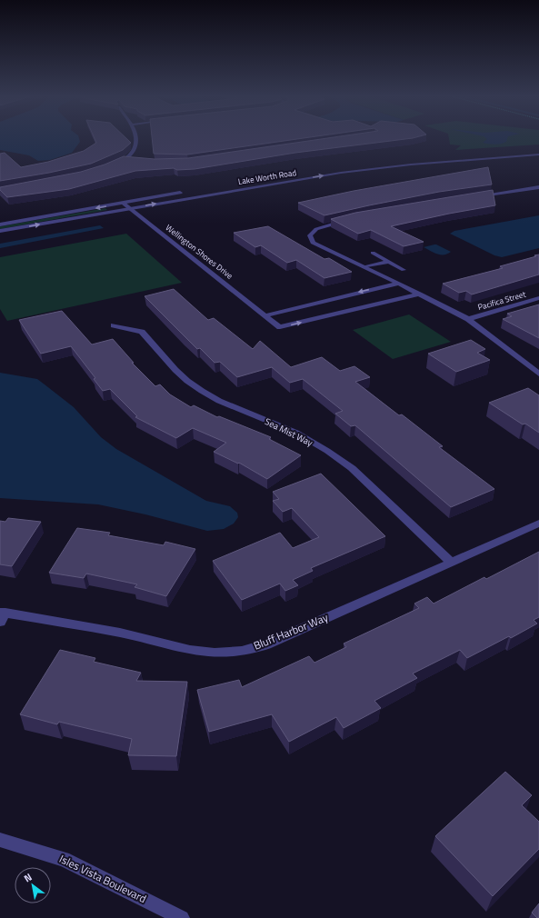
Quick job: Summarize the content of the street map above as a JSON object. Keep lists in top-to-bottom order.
{
  "streets": {
    "street": [
      "Lake Worth Road",
      "Wellington Shores Drive",
      "Pacifica Street",
      "Sea Mist Way",
      "Bluff Harbor Way",
      "Isles Vista Boulevard"
    ]
  },
  "crossings": [
    ["Lake Worth Road", "Wellington Shores Drive"],
    ["Sea Mist Way", "Bluff Harbor Way"]
  ],
  "north": "top left"
}
